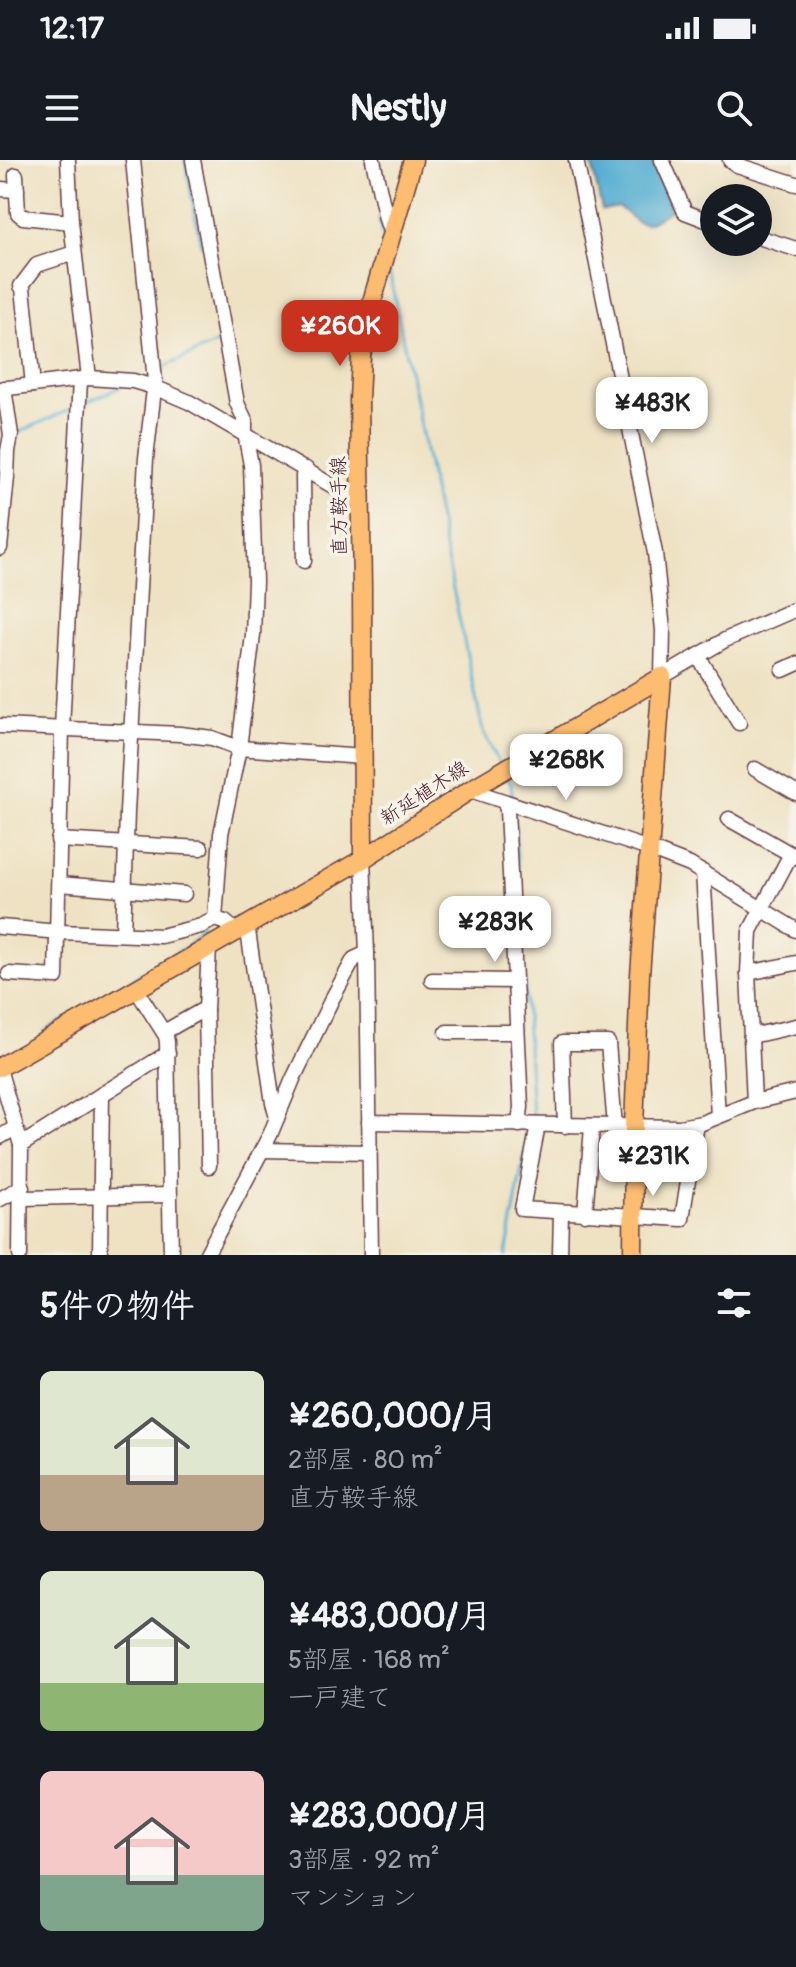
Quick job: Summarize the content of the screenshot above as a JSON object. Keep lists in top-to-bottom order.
{
  "streets": {
    "main road": ["直方鞍手線", "新延植木線"]
  },
  "crossings": [
    ["直方鞍手線", "新延植木線"]
  ],
  "page": {
    "status": "12:17",
    "header": "Nestly",
    "price": [
      "¥260K",
      "¥483K",
      "¥268K",
      "¥283K",
      "¥231K"
    ],
    "heading": "5件の物件",
    "list": [
      {
        "name": "¥260,000/月",
        "note": "2部屋 · 80 m² · 直方鞍手線"
      },
      {
        "name": "¥483,000/月",
        "note": "5部屋 · 168 m² · 一戸建て"
      },
      {
        "name": "¥283,000/月",
        "note": "3部屋 · 92 m² · マンション"
      }
    ]
  }
}
